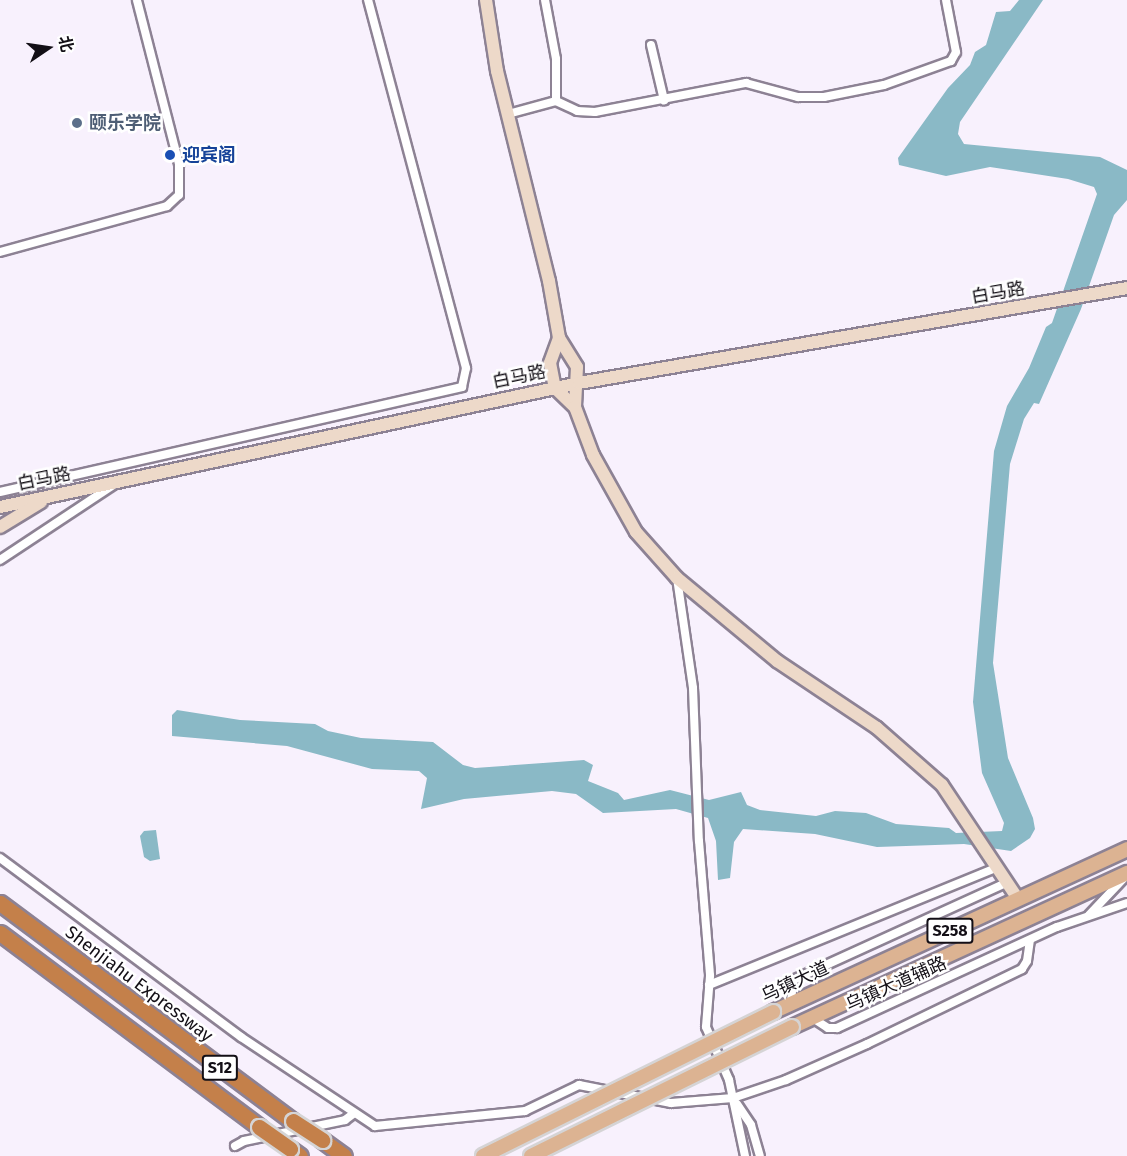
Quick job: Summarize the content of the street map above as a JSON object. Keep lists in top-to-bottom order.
{
  "streets": {
    "highway": ["Shenjiahu Expressway", "S12"],
    "main road": ["S258", "乌镇大道"],
    "street": ["白马路", "乌镇大道辅路"]
  },
  "crossings": [
    ["S258", "乌镇大道辅路"]
  ],
  "places": ["颐乐学院", "迎宾阁"],
  "north": "right"
}
